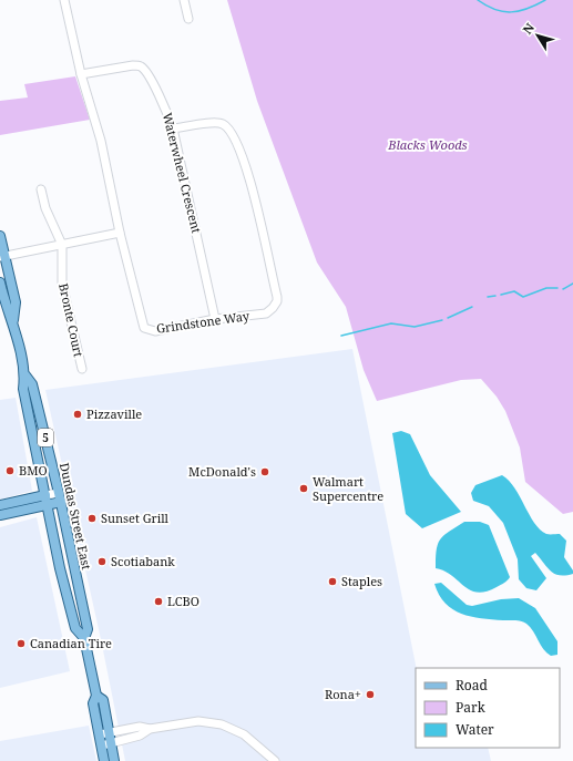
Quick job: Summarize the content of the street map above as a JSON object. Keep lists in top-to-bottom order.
{
  "streets": {
    "main road": ["5", "Dundas Street East"],
    "street": ["Waterwheel Crescent", "Bronte Court", "Grindstone Way"]
  },
  "crossings": [
    ["Waterwheel Crescent", "Grindstone Way"]
  ],
  "parks": ["Blacks Woods"],
  "places": [
    "Pizzaville",
    "BMO",
    "McDonald's",
    "Walmart Supercentre",
    "Sunset Grill",
    "Scotiabank",
    "Staples",
    "LCBO",
    "Canadian Tire",
    "Rona+"
  ],
  "legend": ["Road", "Park", "Water"],
  "north": "top left"
}
